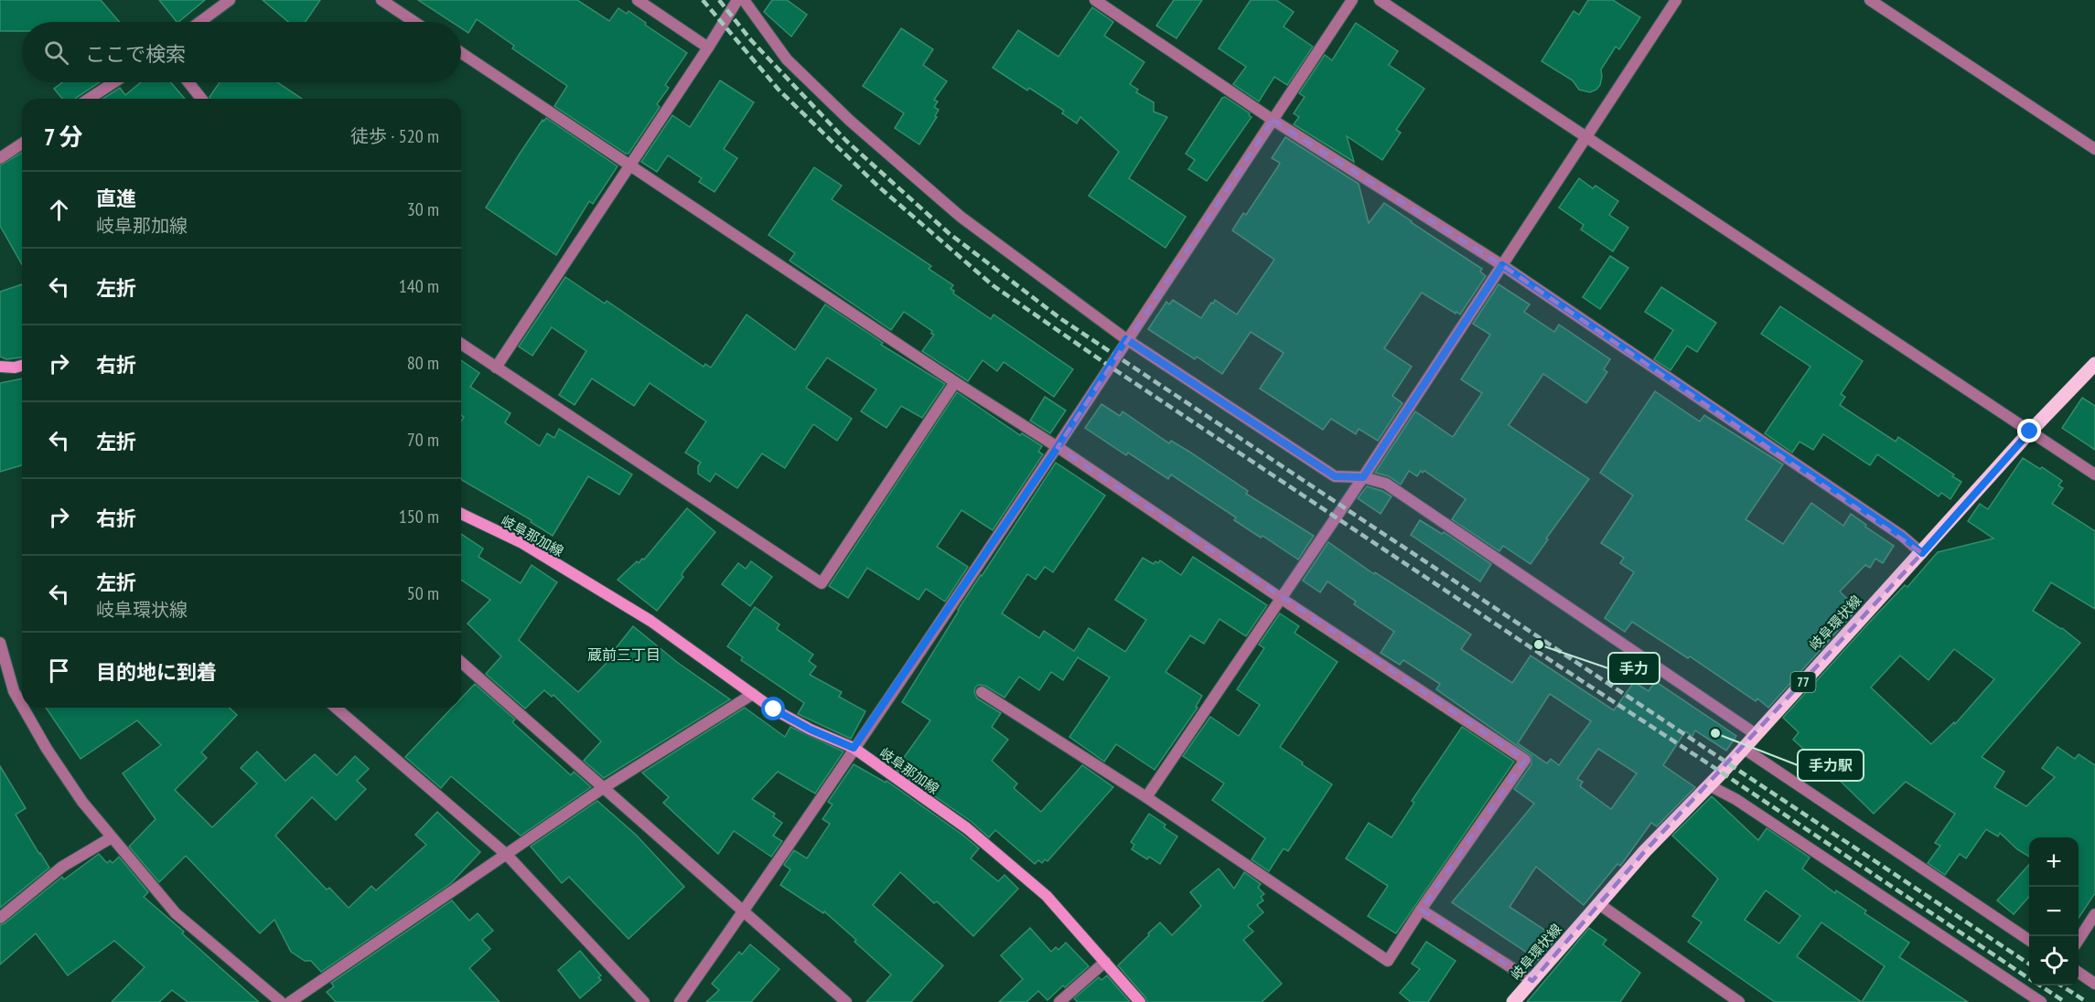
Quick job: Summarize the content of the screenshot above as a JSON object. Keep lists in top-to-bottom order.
{
  "streets": {
    "main road": ["岐阜那加線", "岐阜環状線", "77"]
  },
  "districts": ["蔵前三丁目"],
  "places": ["手力", "手力駅"],
  "page": {
    "search": "ここで検索",
    "heading": ["7 分", "徒歩 · 520 m"],
    "list": [
      ["直進", "岐阜那加線", "30 m"],
      ["左折", "140 m"],
      ["右折", "80 m"],
      ["左折", "70 m"],
      ["右折", "150 m"],
      ["左折", "岐阜環状線", "50 m"],
      "目的地に到着"
    ],
    "map_buttons": ["+", "−"]
  }
}
